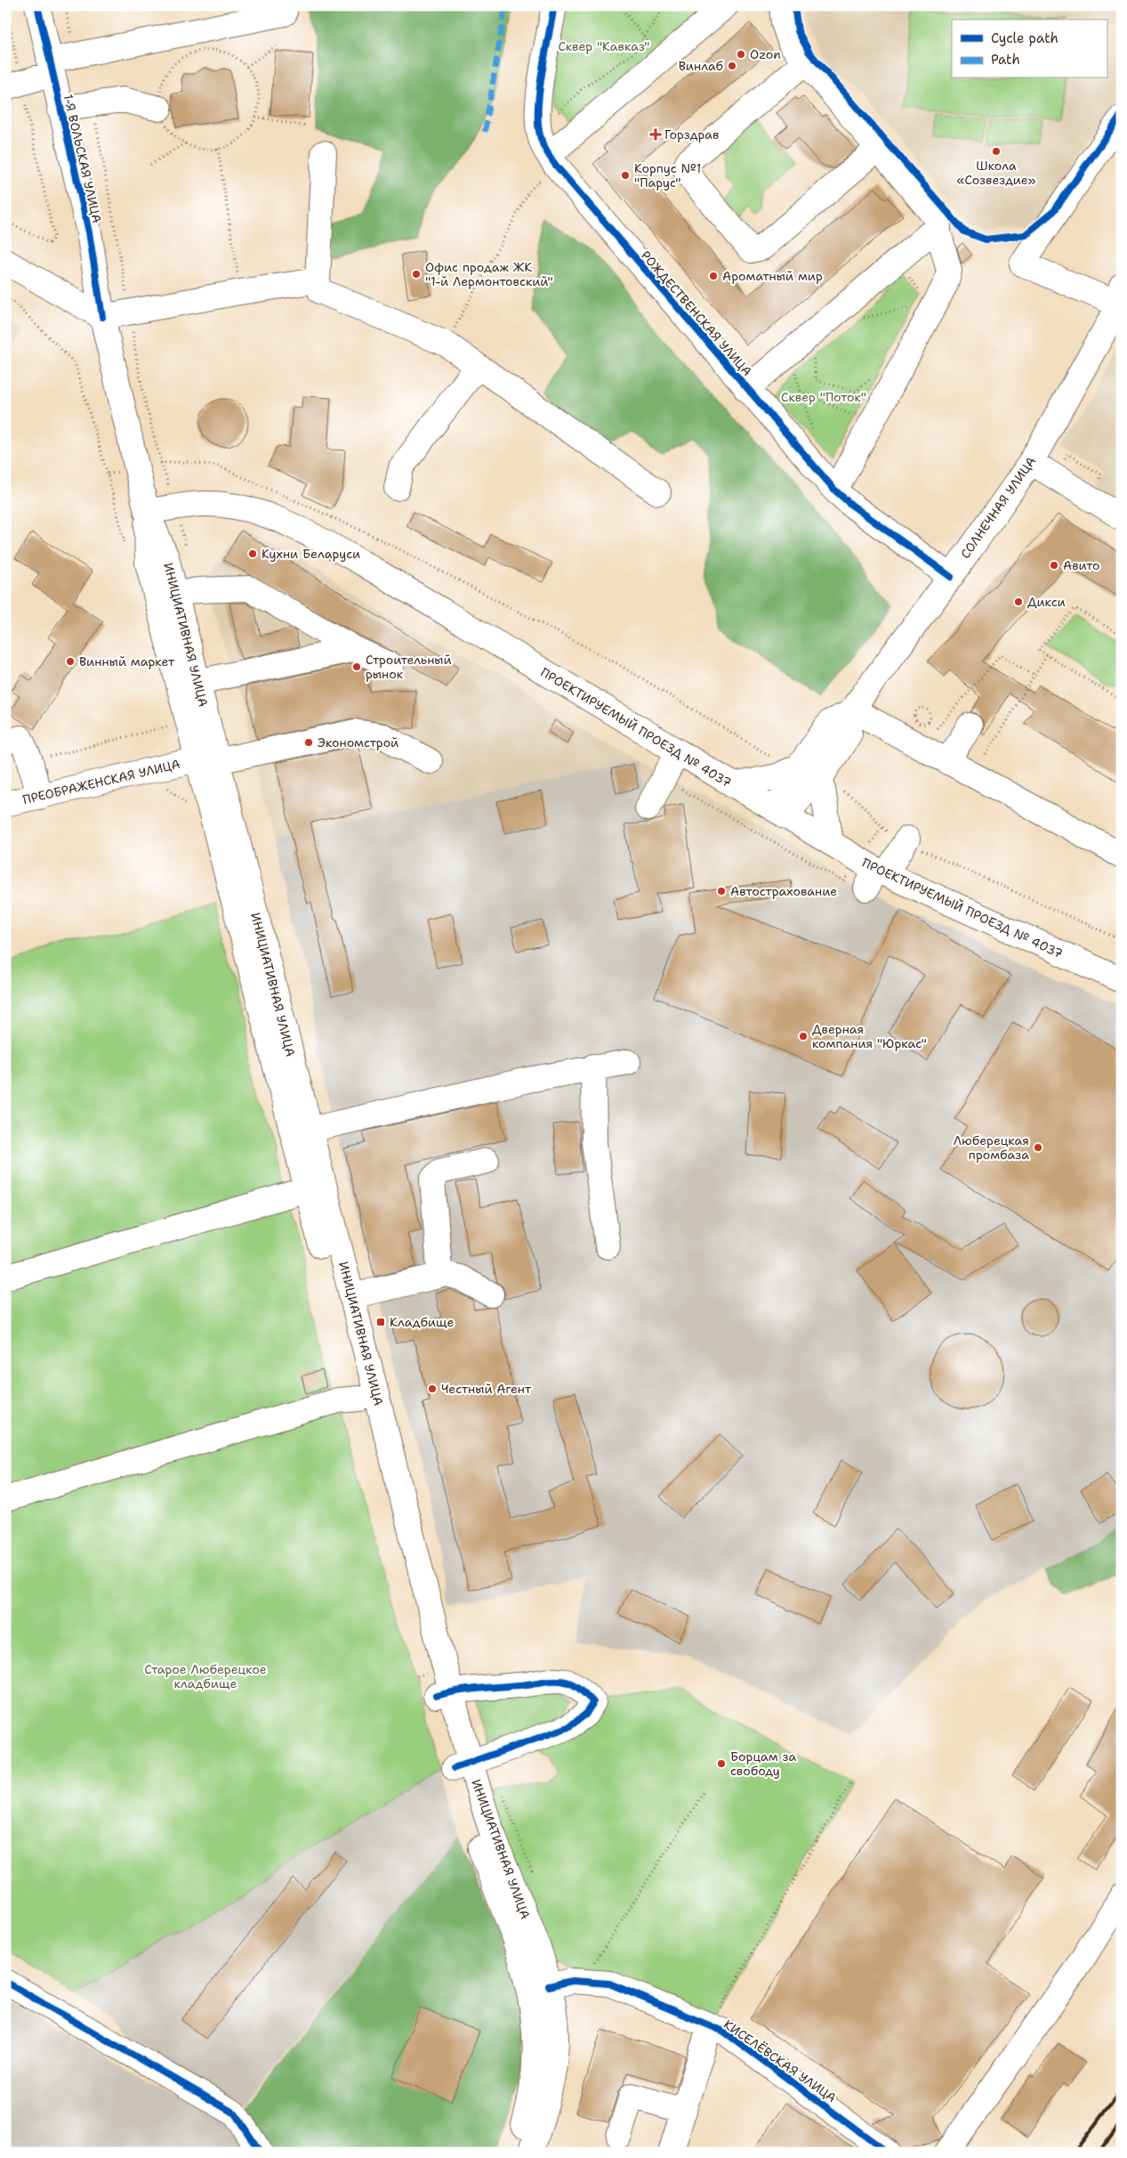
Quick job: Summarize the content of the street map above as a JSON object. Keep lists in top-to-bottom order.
{
  "streets": {
    "main road": [
      "1-Я ВОЛЬСКАЯ УЛИЦА",
      "РОЖДЕСТВЕНСКАЯ УЛИЦА",
      "СОЛНЕЧНАЯ УЛИЦА",
      "ИНИЦИАТИВНАЯ УЛИЦА",
      "ПРОЕКТИРУЕМЫЙ ПРОЕЗД № 4037",
      "ПРЕОБРАЖЕНСКАЯ УЛИЦА",
      "КИСЕЛЁВСКАЯ УЛИЦА"
    ]
  },
  "crossings": [
    ["1-Я ВОЛЬСКАЯ УЛИЦА", "ИНИЦИАТИВНАЯ УЛИЦА"],
    ["РОЖДЕСТВЕНСКАЯ УЛИЦА", "СОЛНЕЧНАЯ УЛИЦА"],
    ["ИНИЦИАТИВНАЯ УЛИЦА", "ПРОЕКТИРУЕМЫЙ ПРОЕЗД № 4037"],
    ["ИНИЦИАТИВНАЯ УЛИЦА", "ПРЕОБРАЖЕНСКАЯ УЛИЦА"],
    ["ИНИЦИАТИВНАЯ УЛИЦА", "КИСЕЛЁВСКАЯ УЛИЦА"]
  ],
  "parks": ["Сквер \"Кавказ\"", "Сквер \"Поток\"", "Старое Люберецкое кладбище"],
  "places": {
    "other": [
      "Ozon",
      "Винлаб",
      "Школа «Созвездие»",
      "Корпус №1 \"Парус\"",
      "Офис продаж ЖК \"1-й Лермонтовский\"",
      "Ароматный мир",
      "Кухни Беларуси",
      "Авито",
      "Дикси",
      "Винный маркет",
      "Строительный рынок",
      "Экономстрой",
      "Автострахование",
      "Дверная компания \"Юркас\"",
      "Люберецкая промбаза",
      "Честный Агент",
      "Борцам за свободу"
    ],
    "health": ["Горздрав"],
    "transit": ["Кладбище"]
  },
  "legend": ["Cycle path", "Path"]
}
